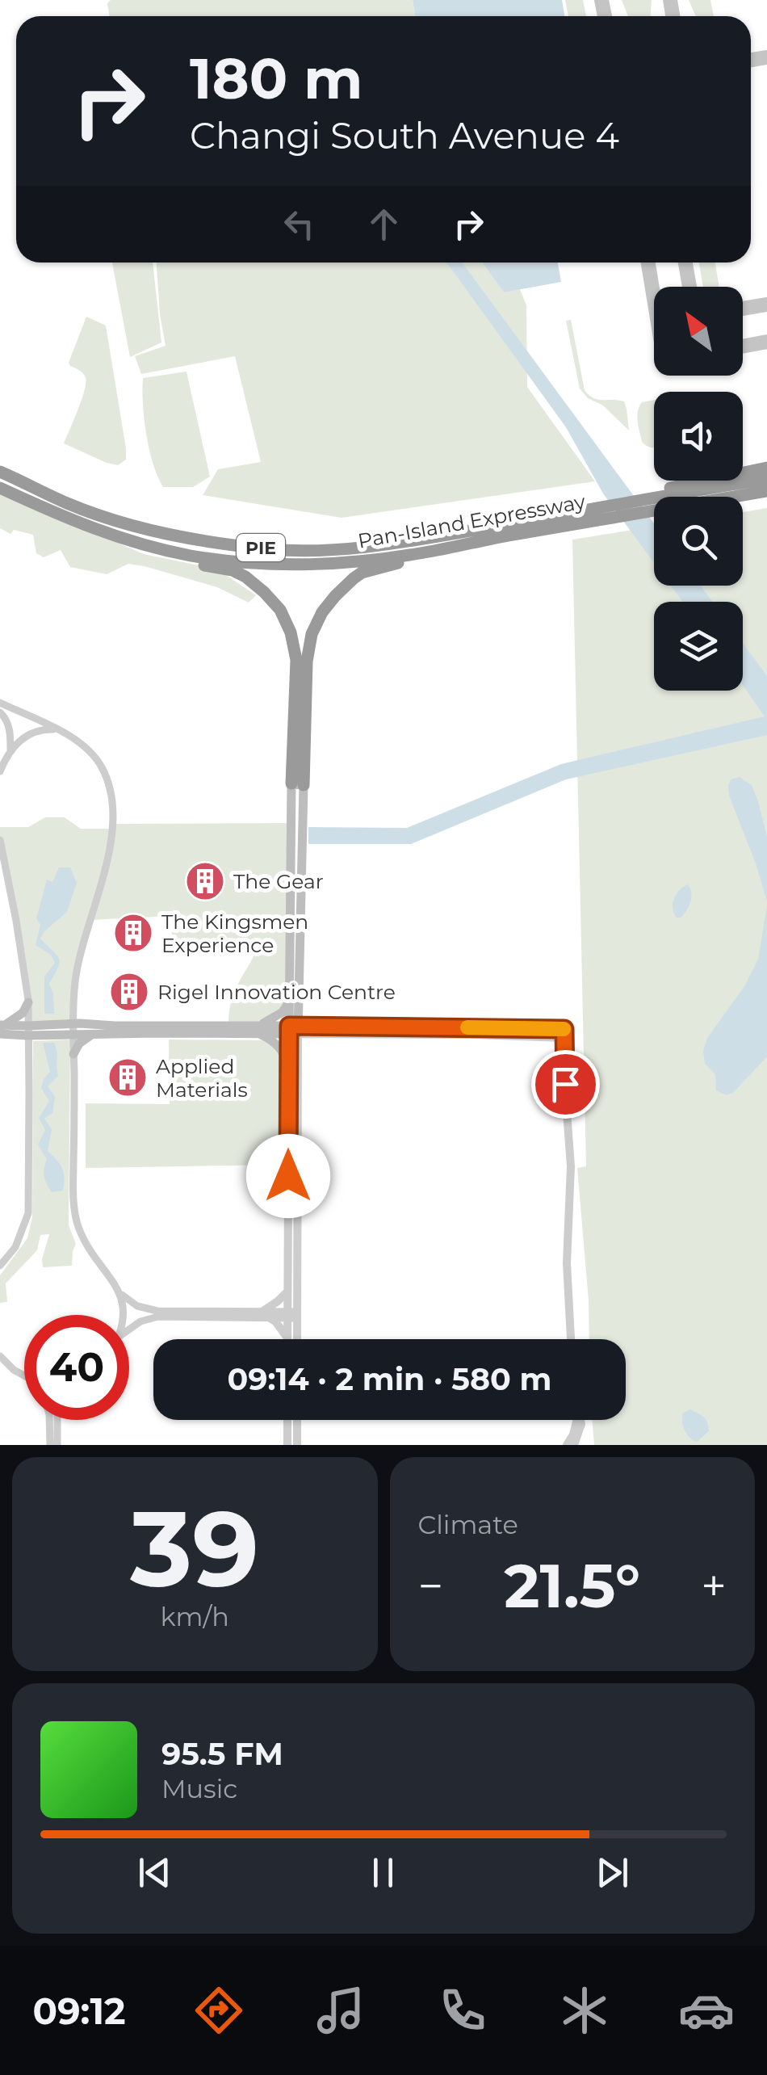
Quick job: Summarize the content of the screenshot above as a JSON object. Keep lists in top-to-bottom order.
{
  "streets": {
    "highway": ["Pan-Island Expressway", "PIE"]
  },
  "crossings": [
    ["Pan-Island Expressway", "PIE"]
  ],
  "places": {
    "building": [
      "The Gear",
      "The Kingsmen Experience",
      "Rigel Innovation Centre",
      "Applied Materials"
    ]
  },
  "north": "top left",
  "page": {
    "turn": ["180 m", "Changi South Avenue 4"],
    "limit": "40",
    "trip": "09:14 · 2 min · 580 m",
    "tile": [
      ["39", "km/h"],
      "Climate"
    ],
    "heat": ["−", "21.5°", "+"],
    "song": ["95.5 FM", "Music"],
    "tabs": "09:12"
  }
}
